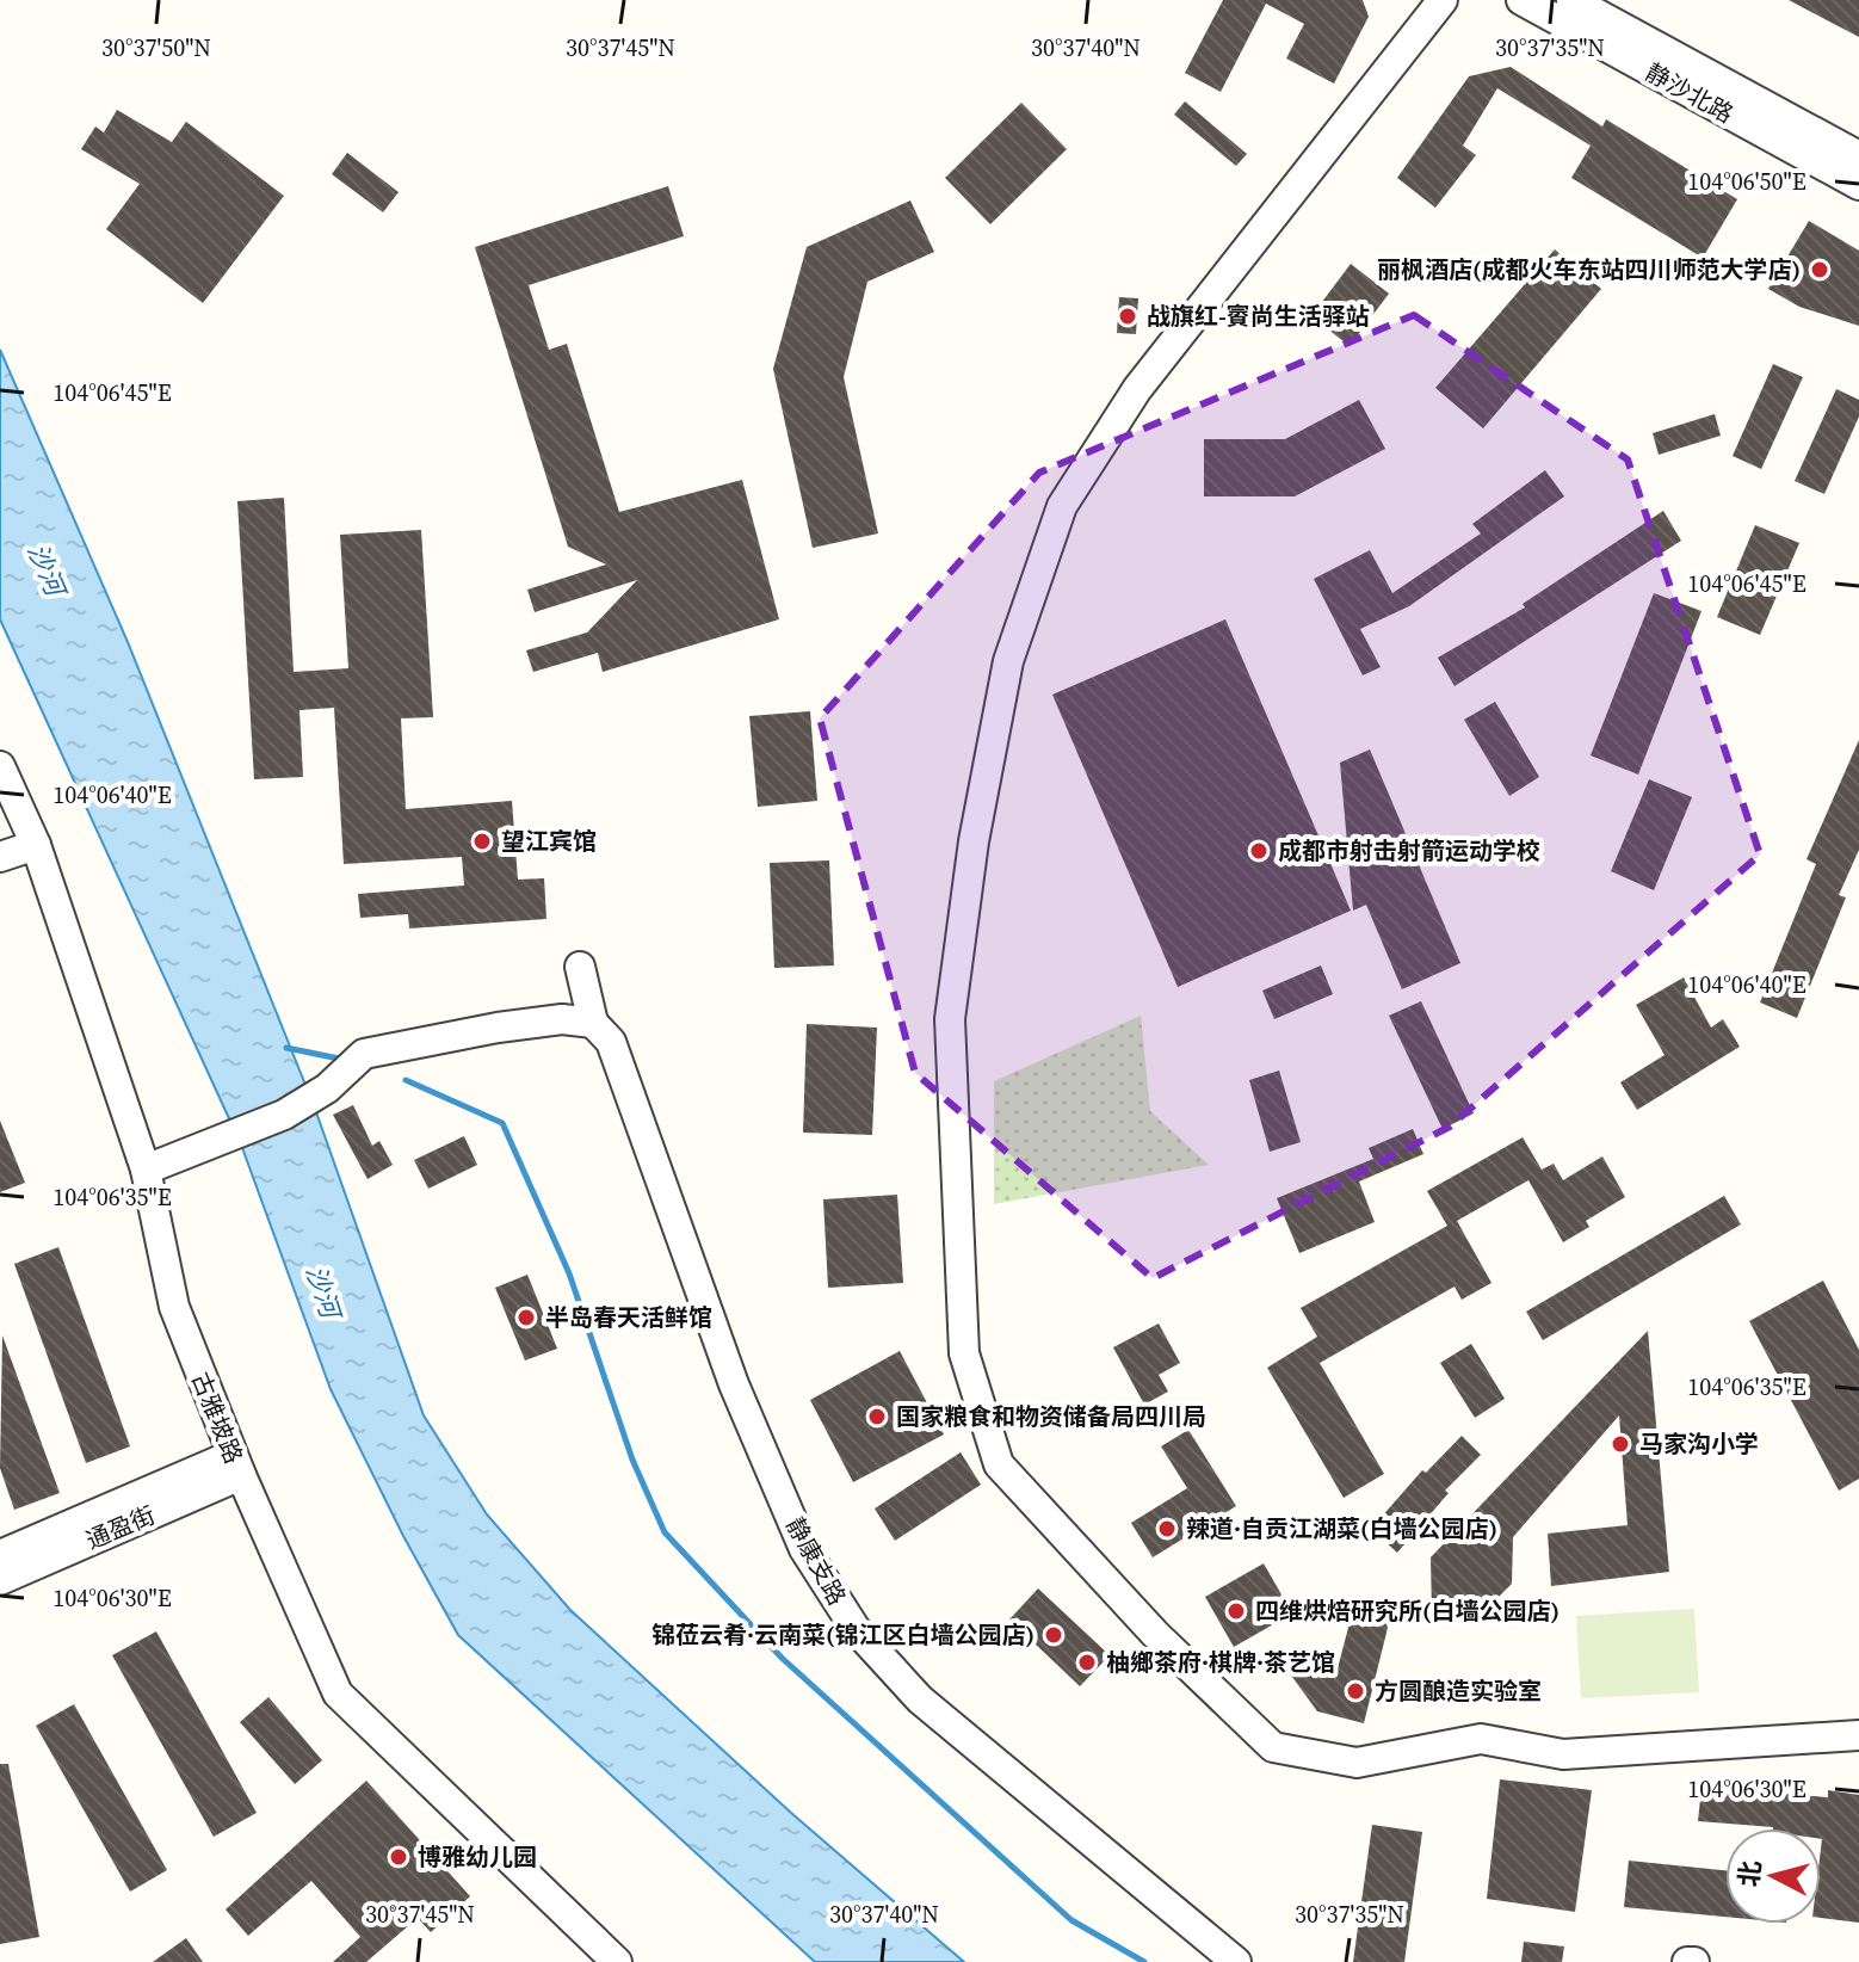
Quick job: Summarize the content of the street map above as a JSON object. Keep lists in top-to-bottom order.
{
  "streets": {
    "street": [
      "静沙北路",
      "古雅坡路",
      "通盈街",
      "静康支路"
    ]
  },
  "crossings": [
    ["古雅坡路", "通盈街"]
  ],
  "water": ["沙河"],
  "places": [
    "丽枫酒店(成都火车东站四川师范大学店)",
    "战旗红-賨尚生活驿站",
    "望江宾馆",
    "成都市射击射箭运动学校",
    "半岛春天活鲜馆",
    "国家粮食和物资储备局四川局",
    "马家沟小学",
    "辣道·自贡江湖菜(白墙公园店)",
    "四维烘焙研究所(白墙公园店)",
    "锦莅云肴·云南菜(锦江区白墙公园店)",
    "柚鄉茶府·棋牌·茶艺馆",
    "方圆酿造实验室",
    "博雅幼儿园"
  ],
  "north": "left",
  "coordinates": [
    "30°37'50\"N",
    "30°37'45\"N",
    "30°37'40\"N",
    "30°37'35\"N",
    "104°06'50\"E",
    "104°06'45\"E",
    "104°06'40\"E",
    "104°06'35\"E",
    "104°06'30\"E"
  ]
}
